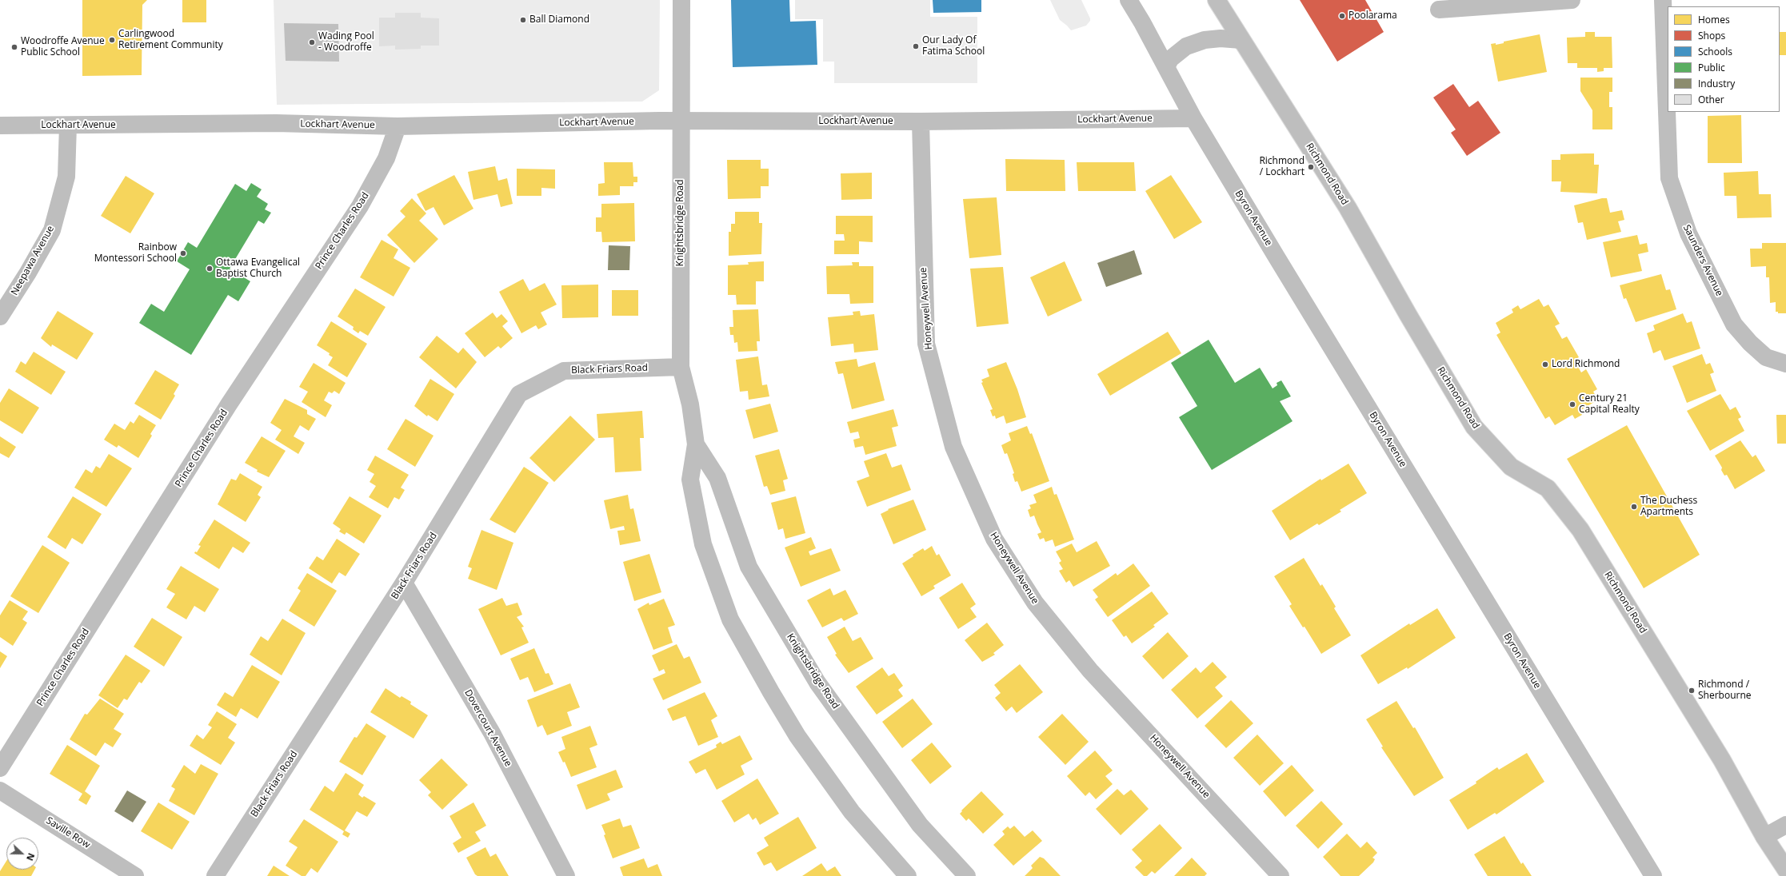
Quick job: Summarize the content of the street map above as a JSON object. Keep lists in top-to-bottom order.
{
  "streets": {
    "street": [
      "Lockhart Avenue",
      "Richmond Road",
      "Byron Avenue",
      "Knightsbridge Road",
      "Prince Charles Road",
      "Neepawa Avenue",
      "Saunders Avenue",
      "Honeywell Avenue",
      "Black Friars Road",
      "Dovercourt Avenue",
      "Saville Row"
    ]
  },
  "crossings": [
    ["Lockhart Avenue", "Byron Avenue"],
    ["Lockhart Avenue", "Knightsbridge Road"],
    ["Lockhart Avenue", "Prince Charles Road"],
    ["Lockhart Avenue", "Neepawa Avenue"],
    ["Lockhart Avenue", "Honeywell Avenue"],
    ["Knightsbridge Road", "Black Friars Road"],
    ["Black Friars Road", "Dovercourt Avenue"]
  ],
  "places": [
    "Poolarama",
    "Ball Diamond",
    "Carlingwood Retirement Community",
    "Wading Pool - Woodroffe",
    "Our Lady Of Fatima School",
    "Woodroffe Avenue Public School",
    "Richmond / Lockhart",
    "Rainbow Montessori School",
    "Ottawa Evangelical Baptist Church",
    "Lord Richmond",
    "Century 21 Capital Realty",
    "The Duchess Apartments",
    "Richmond / Sherbourne"
  ],
  "legend": [
    "Homes",
    "Shops",
    "Schools",
    "Public",
    "Industry",
    "Other"
  ],
  "north": "right"
}
